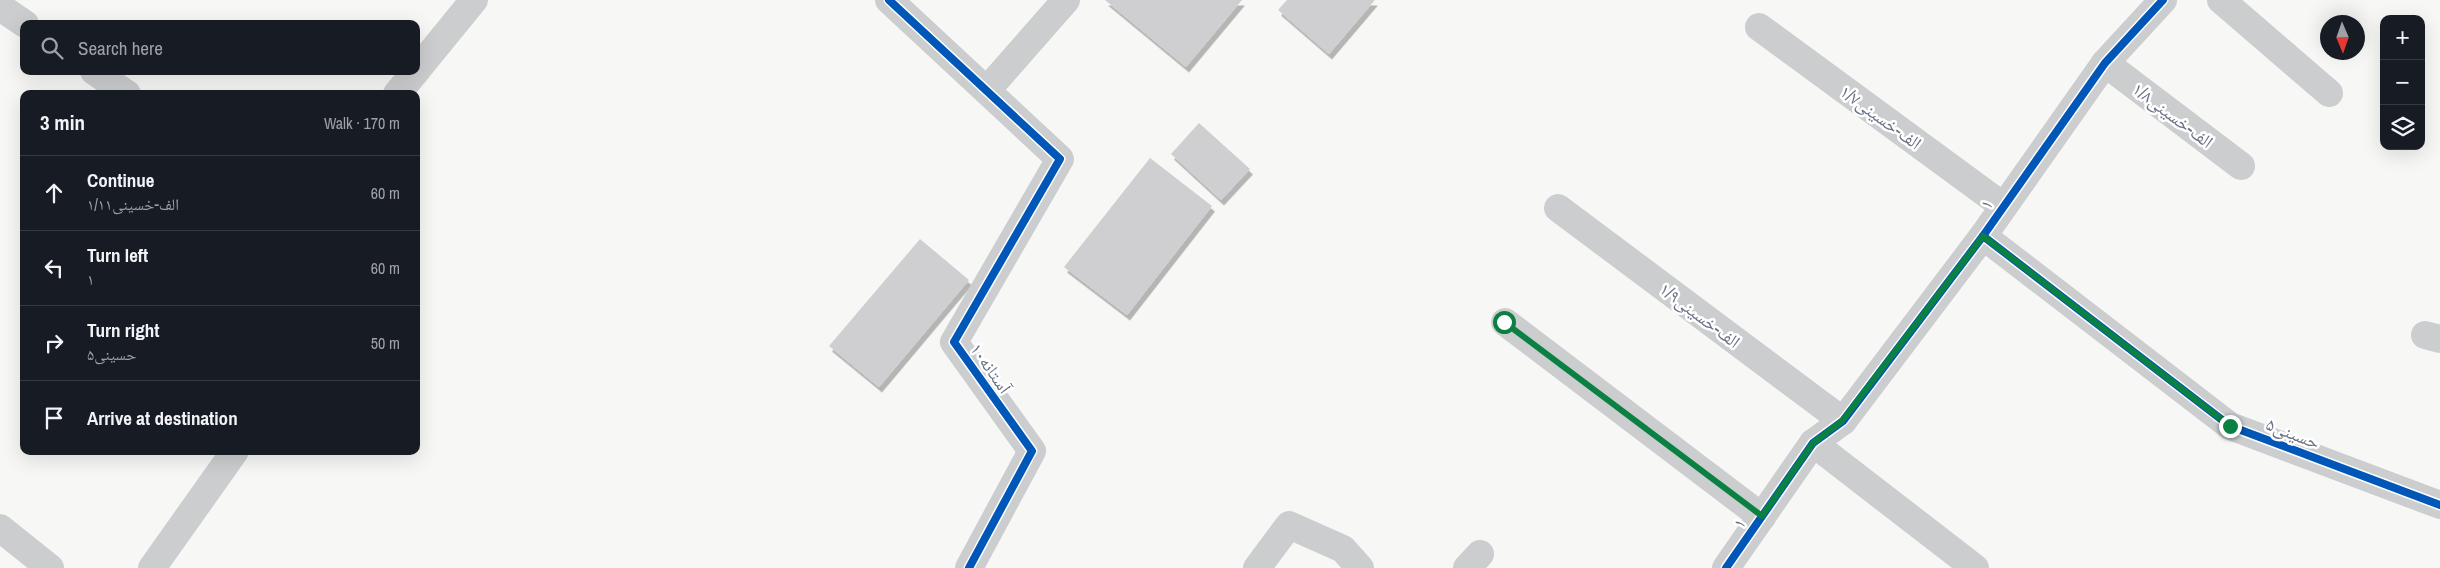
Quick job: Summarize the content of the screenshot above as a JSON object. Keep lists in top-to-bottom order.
{
  "streets": {
    "street": [
      "الف-خسینی۱/۸",
      "الف-خسینی۱/۷",
      "۱",
      "الف-خسینی۱/۹",
      "آستانه۱۰",
      "حسینی۵"
    ]
  },
  "crossings": [
    ["الف-خسینی۱/۸", "۱"],
    ["الف-خسینی۱/۷", "۱"],
    ["۱", "الف-خسینی۱/۹"],
    ["۱", "حسینی۵"]
  ],
  "north": "bottom",
  "page": {
    "map_buttons": ["+", "−"],
    "search": "Search here",
    "heading": ["3 min", "Walk · 170 m"],
    "list": [
      ["Continue", "الف-خسینی۱/۱۱", "60 m"],
      ["Turn left", "۱", "60 m"],
      ["Turn right", "حسینی۵", "50 m"],
      "Arrive at destination"
    ]
  }
}
